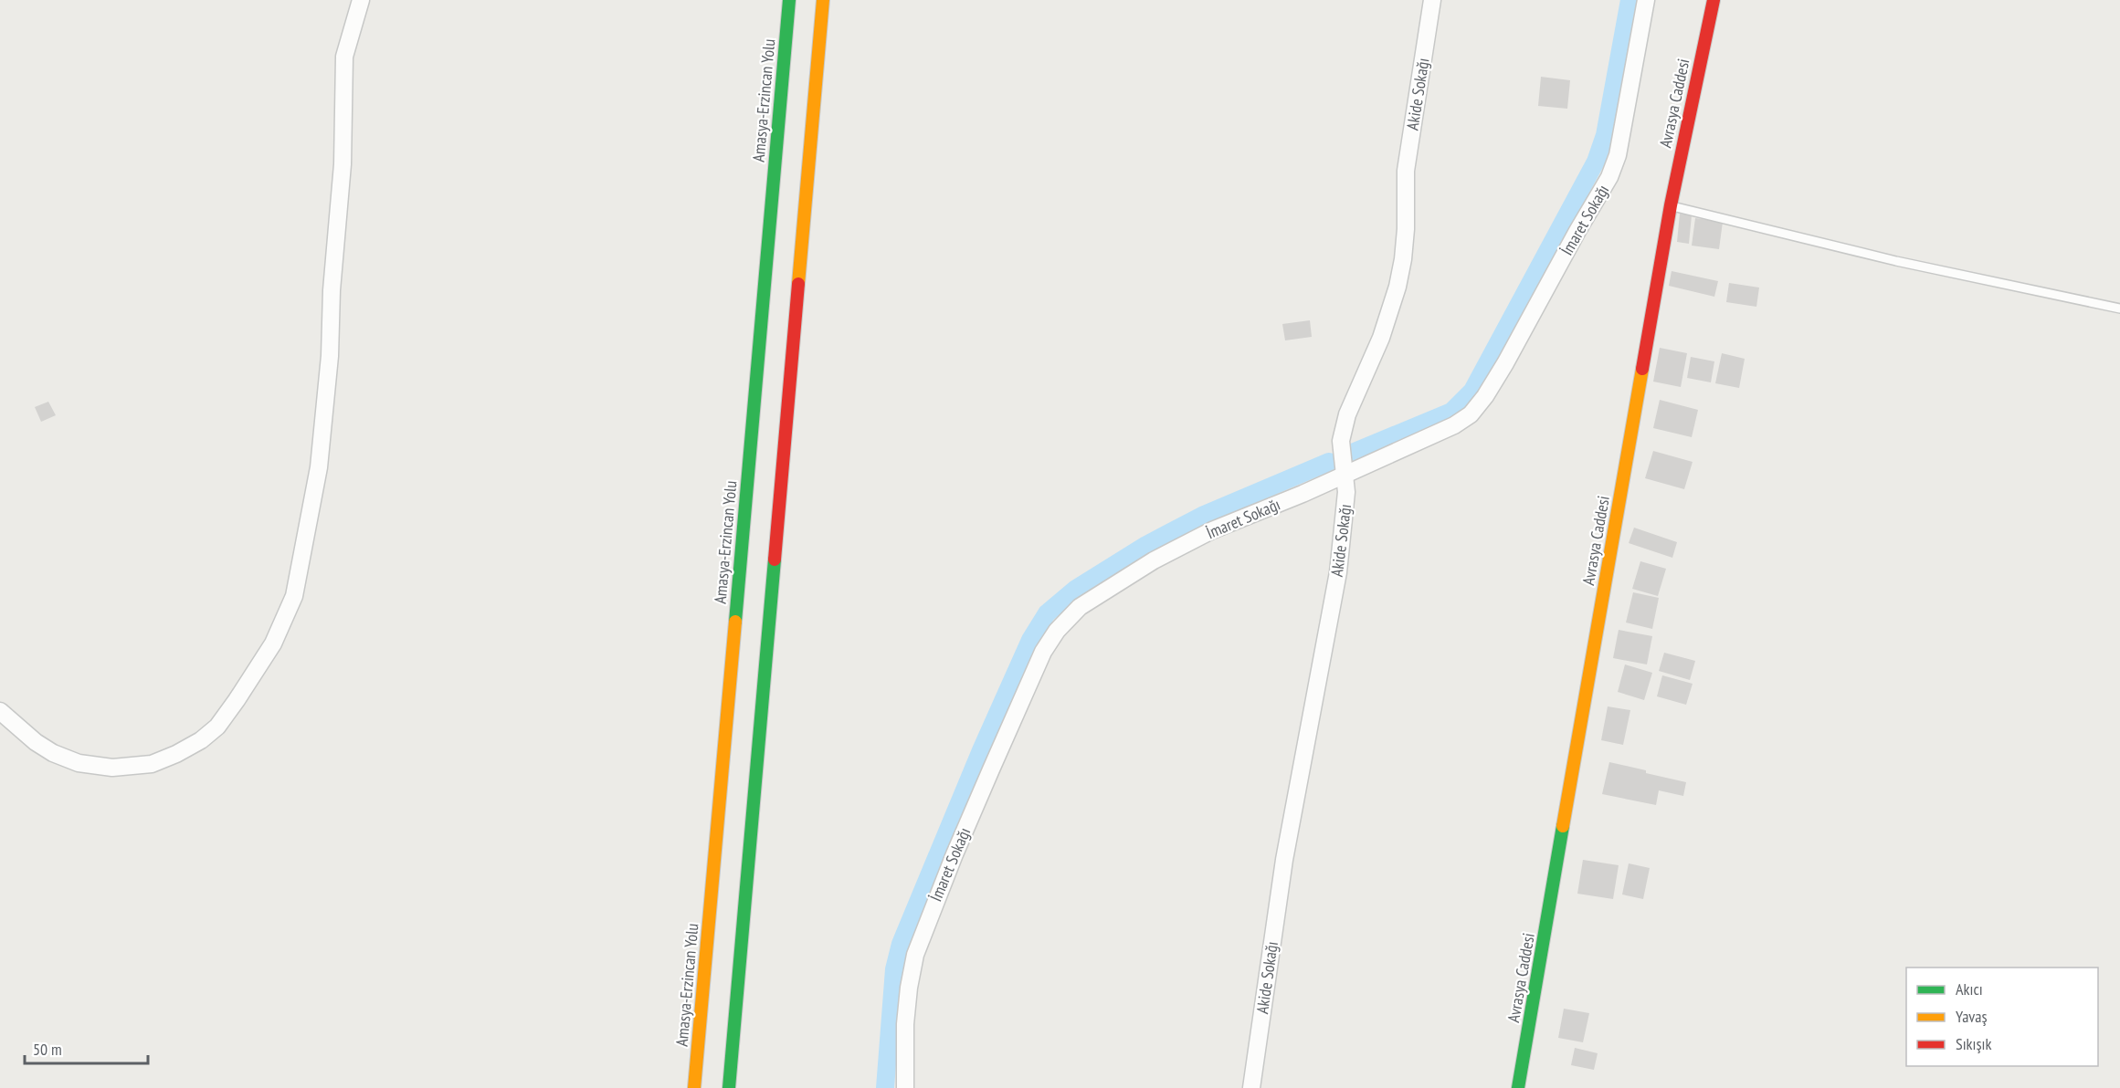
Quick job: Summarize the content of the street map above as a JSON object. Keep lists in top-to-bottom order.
{
  "streets": {
    "main road": ["Amasya-Erzincan Yolu", "Avrasya Caddesi"],
    "street": ["Akide Sokağı", "İmaret Sokağı"]
  },
  "crossings": [
    ["Akide Sokağı", "İmaret Sokağı"]
  ],
  "legend": ["Akıcı", "Yavaş", "Sıkışık"],
  "scale_bar": "50 m"
}
